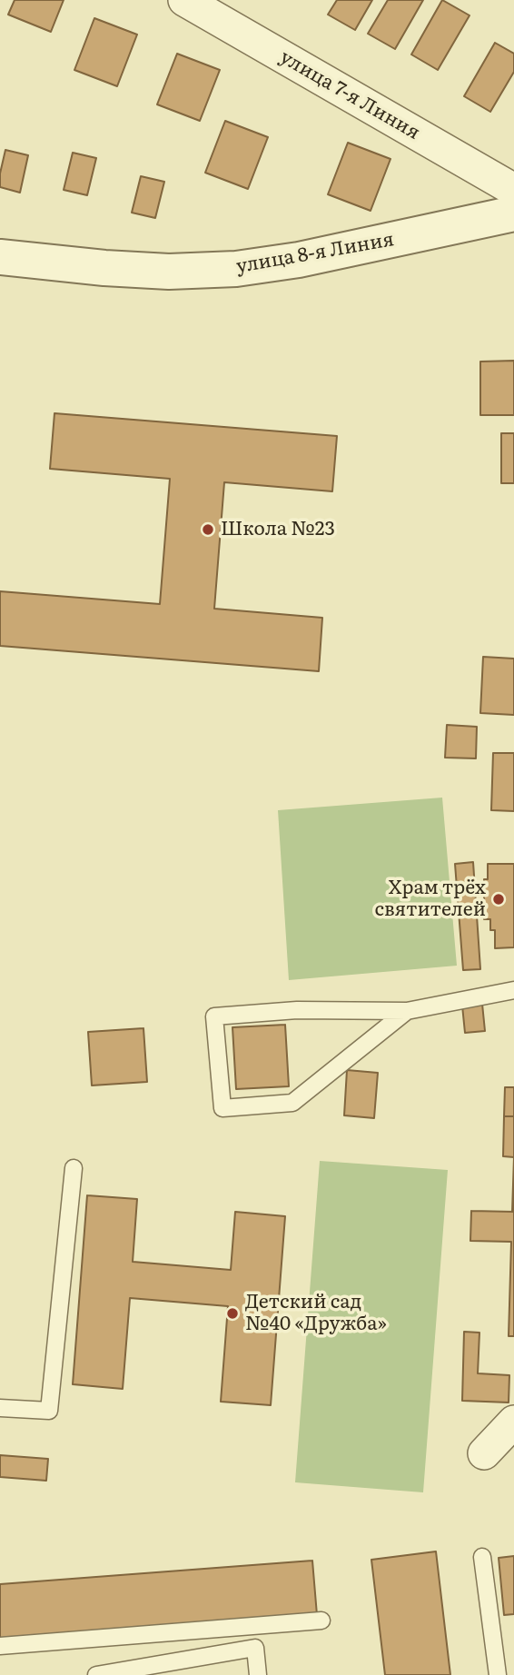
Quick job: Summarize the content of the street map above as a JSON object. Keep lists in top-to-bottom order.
{
  "streets": {
    "street": ["улица 7-я Линия", "улица 8-я Линия"]
  },
  "places": ["Школа №23", "Храм трёх святителей", "Детский сад №40 «Дружба»"]
}
